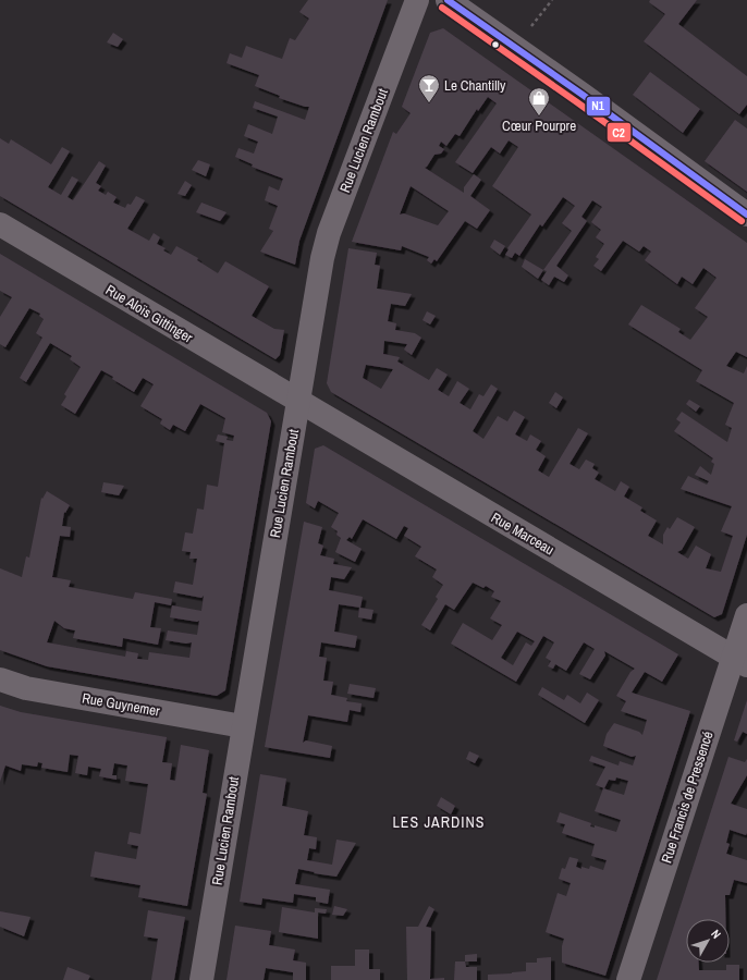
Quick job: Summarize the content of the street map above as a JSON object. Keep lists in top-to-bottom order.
{
  "streets": {
    "street": [
      "Rue Lucien Rambout",
      "Rue Aloïs Gittinger",
      "Rue Marceau",
      "Rue Guynemer",
      "Rue Francis de Pressencé"
    ]
  },
  "crossings": [
    ["Rue Lucien Rambout", "Rue Aloïs Gittinger"],
    ["Rue Lucien Rambout", "Rue Marceau"],
    ["Rue Lucien Rambout", "Rue Guynemer"],
    ["Rue Aloïs Gittinger", "Rue Marceau"],
    ["Rue Marceau", "Rue Francis de Pressencé"]
  ],
  "districts": ["LES JARDINS"],
  "places": {
    "bar": ["Le Chantilly"],
    "shop": ["Cœur Pourpre"]
  },
  "lines": ["transit line N1", "transit line C2"],
  "north": "top right"
}
